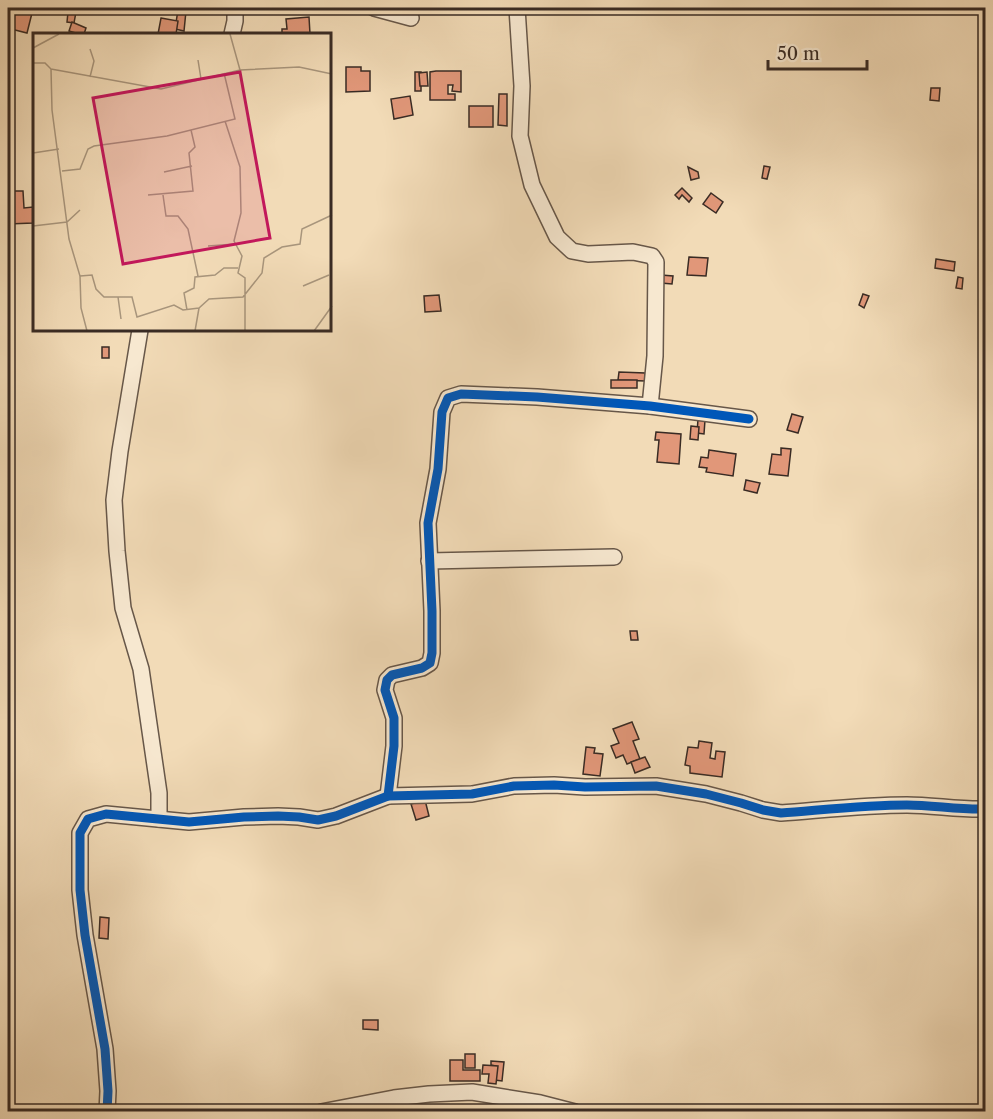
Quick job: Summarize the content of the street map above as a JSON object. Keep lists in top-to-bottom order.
{
  "scale_bar": "50 m"
}
